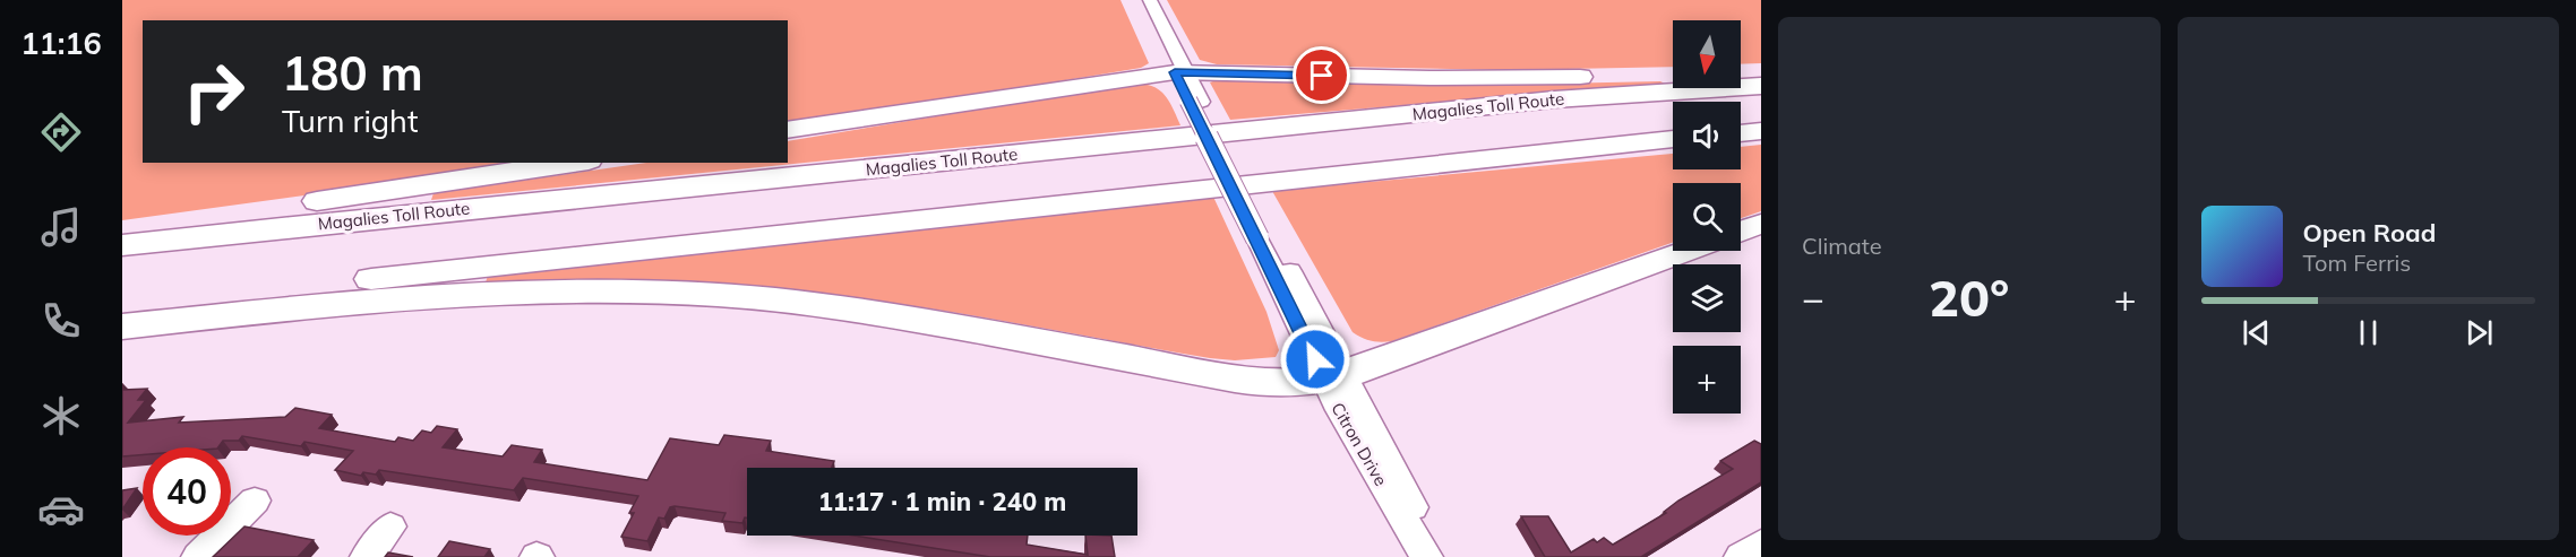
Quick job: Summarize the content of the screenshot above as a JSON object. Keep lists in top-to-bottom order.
{
  "streets": {
    "highway": ["Magalies Toll Route"],
    "street": ["Citron Drive"]
  },
  "north": "bottom",
  "page": {
    "tabs": "11:16",
    "tile": "Climate",
    "map_buttons": "+",
    "turn": ["180 m", "Turn right"],
    "song": ["Open Road", "Tom Ferris"],
    "heat": ["−", "20°", "+"],
    "limit": "40",
    "trip": "11:17 · 1 min · 240 m"
  }
}
